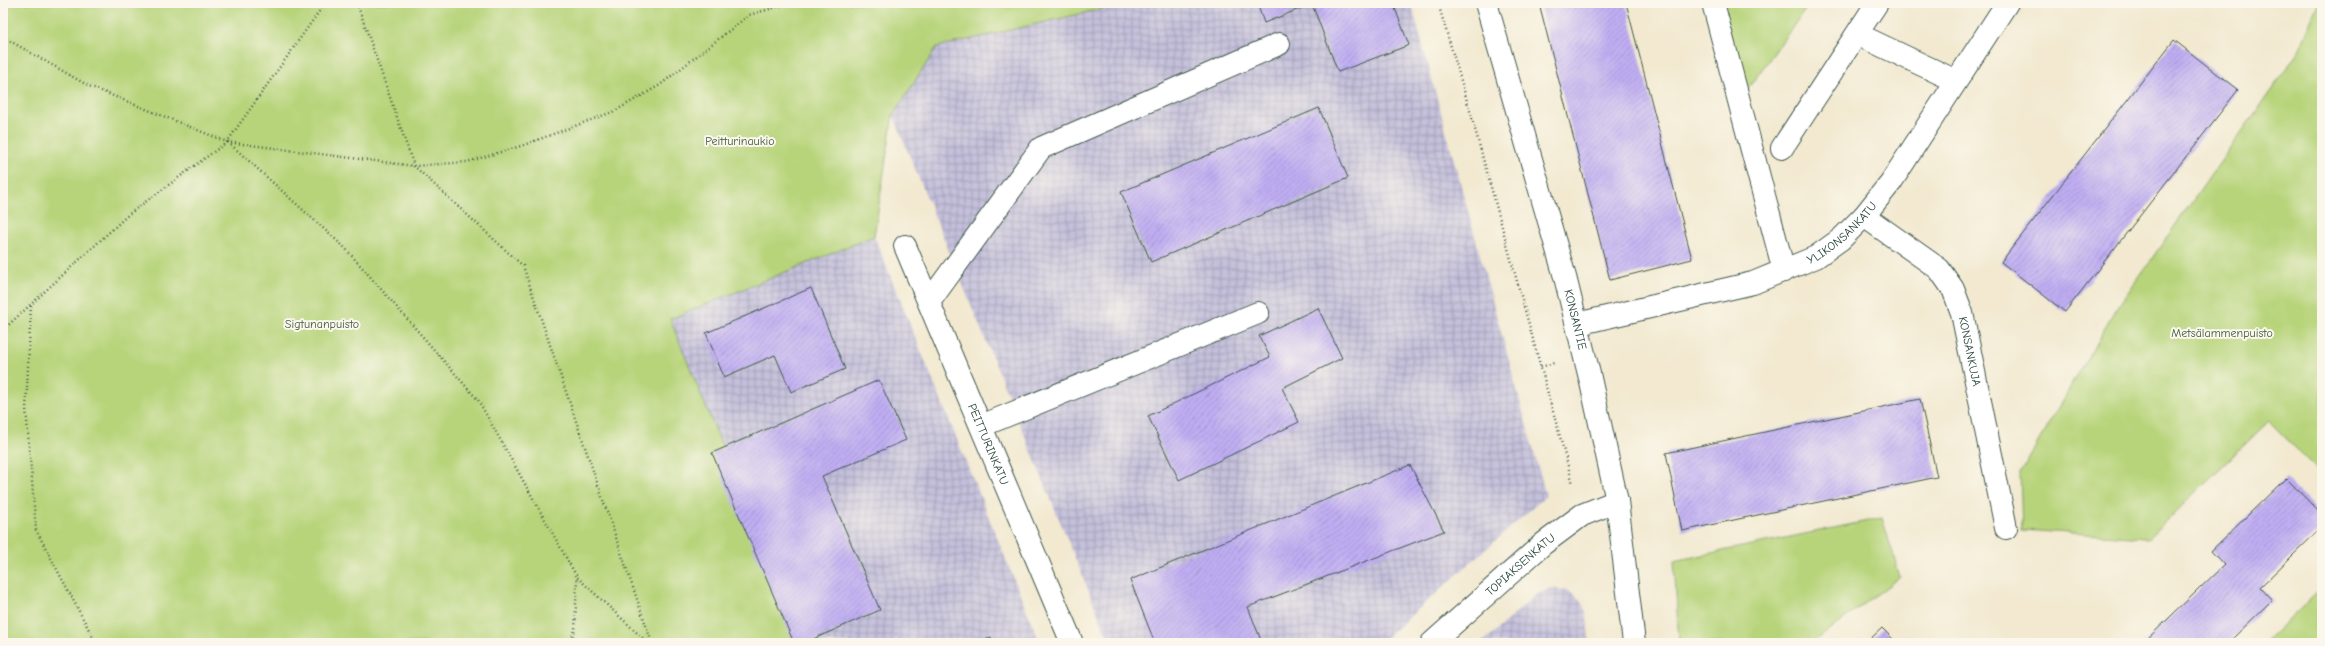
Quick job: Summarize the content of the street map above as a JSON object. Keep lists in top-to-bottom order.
{
  "streets": {
    "street": [
      "YLIKONSANKATU",
      "KONSANTIE",
      "KONSANKUJA",
      "PEITTURINKATU",
      "TOPIAKSENKATU"
    ]
  },
  "crossings": [
    ["YLIKONSANKATU", "KONSANTIE"],
    ["YLIKONSANKATU", "KONSANKUJA"],
    ["KONSANTIE", "TOPIAKSENKATU"]
  ],
  "parks": ["Peitturinaukio", "Sigtunanpuisto", "Metsälammenpuisto"]
}
